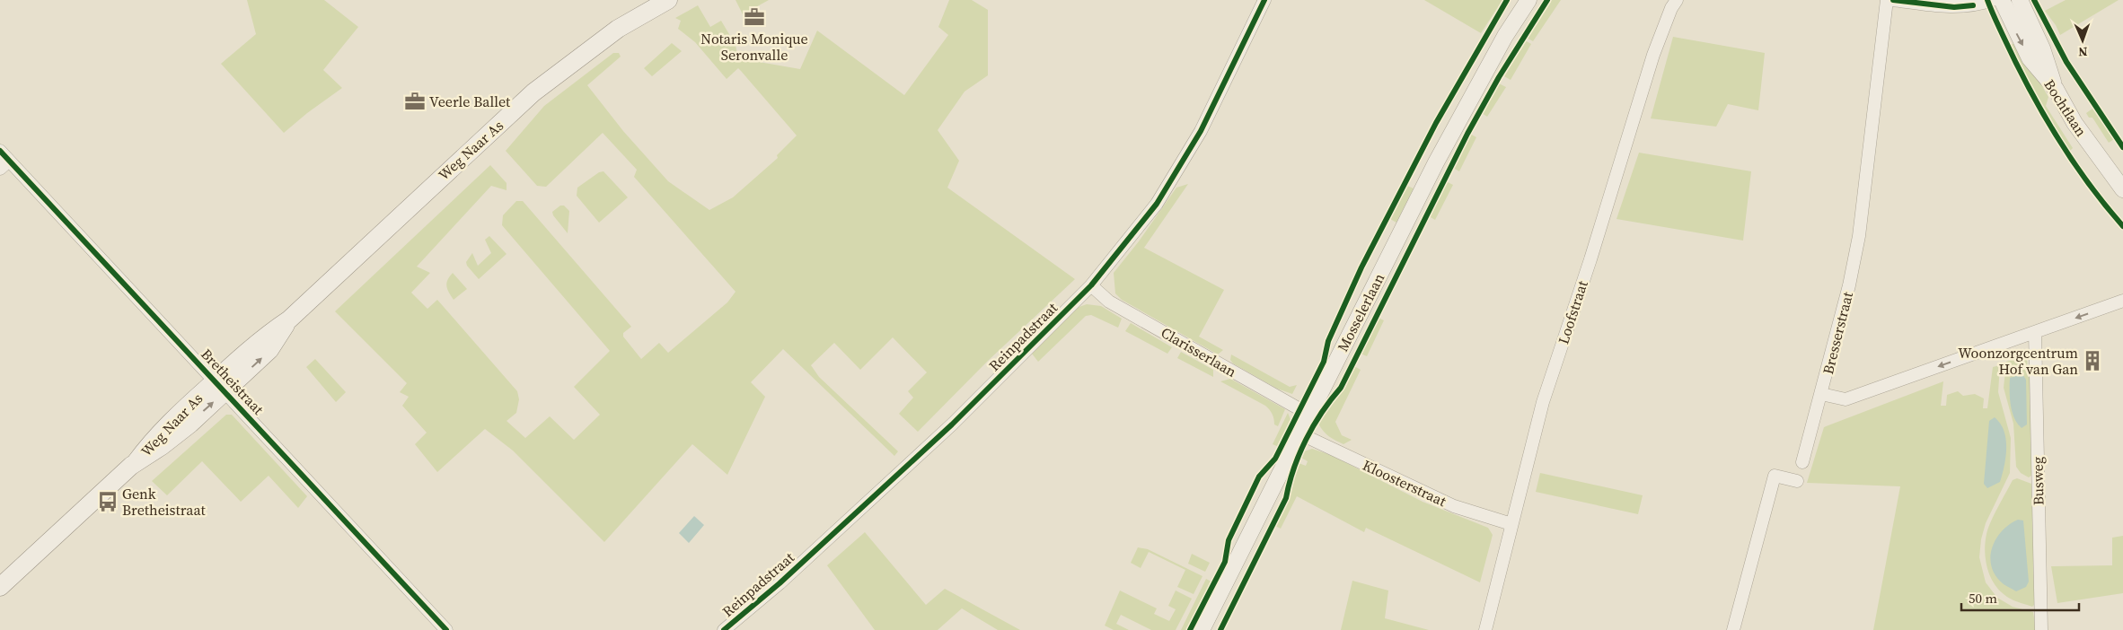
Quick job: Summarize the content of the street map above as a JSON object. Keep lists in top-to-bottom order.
{
  "streets": {
    "main road": ["Weg Naar As"],
    "street": [
      "Bochtlaan",
      "Mosselerlaan",
      "Loofstraat",
      "Bresserstraat",
      "Reinpadstraat",
      "Clarisserlaan",
      "Bretheistraat",
      "Busweg",
      "Kloosterstraat"
    ]
  },
  "crossings": [
    ["Weg Naar As", "Bretheistraat"],
    ["Mosselerlaan", "Clarisserlaan"],
    ["Mosselerlaan", "Kloosterstraat"],
    ["Loofstraat", "Kloosterstraat"],
    ["Reinpadstraat", "Clarisserlaan"]
  ],
  "places": {
    "office": ["Notaris Monique Seronvalle", "Veerle Ballet"],
    "building": ["Woonzorgcentrum Hof van Gan"],
    "bus stop": ["Genk Bretheistraat"]
  },
  "scale_bar": "50 m",
  "north": "bottom"
}
